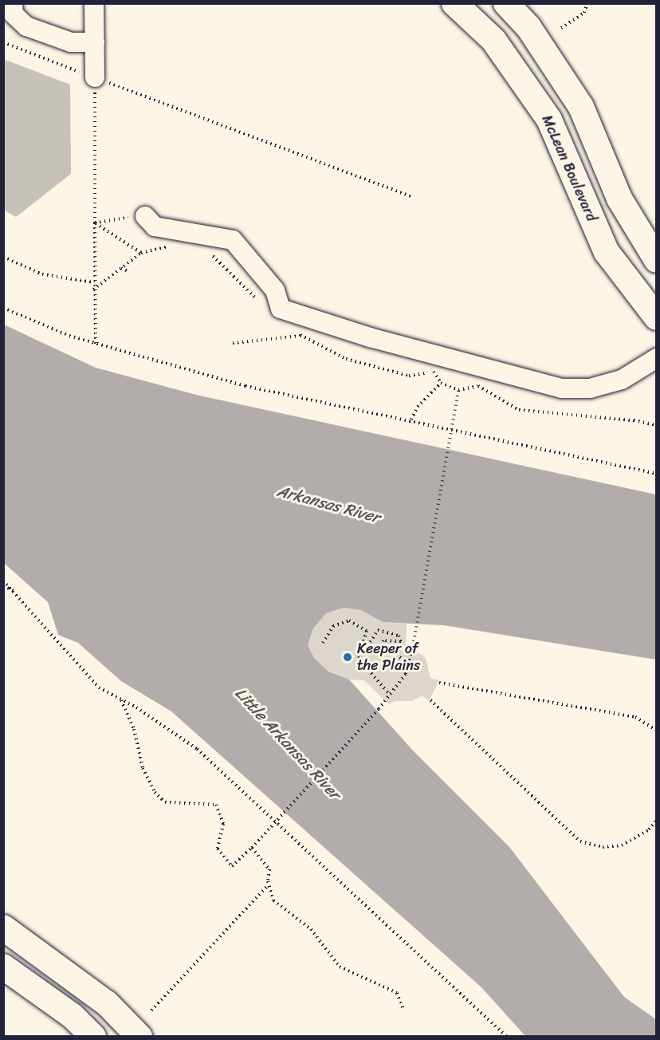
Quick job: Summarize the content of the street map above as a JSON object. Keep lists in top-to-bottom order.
{
  "streets": {
    "main road": ["McLean Boulevard"]
  },
  "water": ["Arkansas River", "Little Arkansas River"],
  "places": ["Keeper of the Plains"]
}
